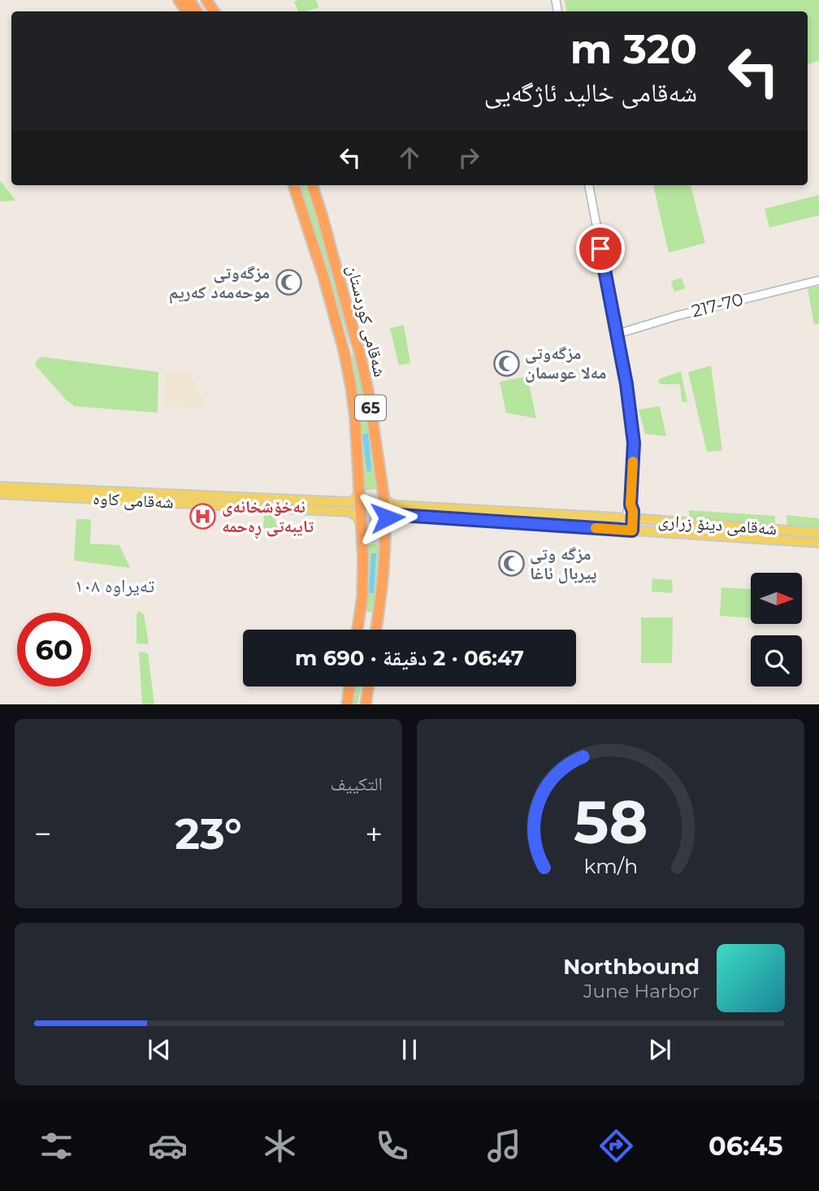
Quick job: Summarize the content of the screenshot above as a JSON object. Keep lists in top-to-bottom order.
{
  "streets": {
    "highway": ["شەقامی کوردستان", "65"],
    "main road": ["شەقامی کاوە", "شەقامی دینۆ زراری"],
    "street": ["217-70"]
  },
  "districts": ["تەیراوە ١٠٨"],
  "places": {
    "mosque": ["مزگەوتی موحەمەد کەریم", "مزگەوتی مەلا عوسمان", "مزگه وتى پيربال ئاغا"],
    "hospital": ["نەخۆشخانەی تایبەتی ڕەحمە"]
  },
  "north": "right",
  "page": {
    "turn": ["320 m", "شەقامی خالید ئاژگەیی"],
    "limit": "60",
    "trip": "06:47 · 2 دقيقة · 690 m",
    "tile": "التكييف",
    "heat": ["−", "23°", "+"],
    "song": ["Northbound", "June Harbor"],
    "tabs": "06:45",
    "gauge": ["58", "km/h"]
  }
}
